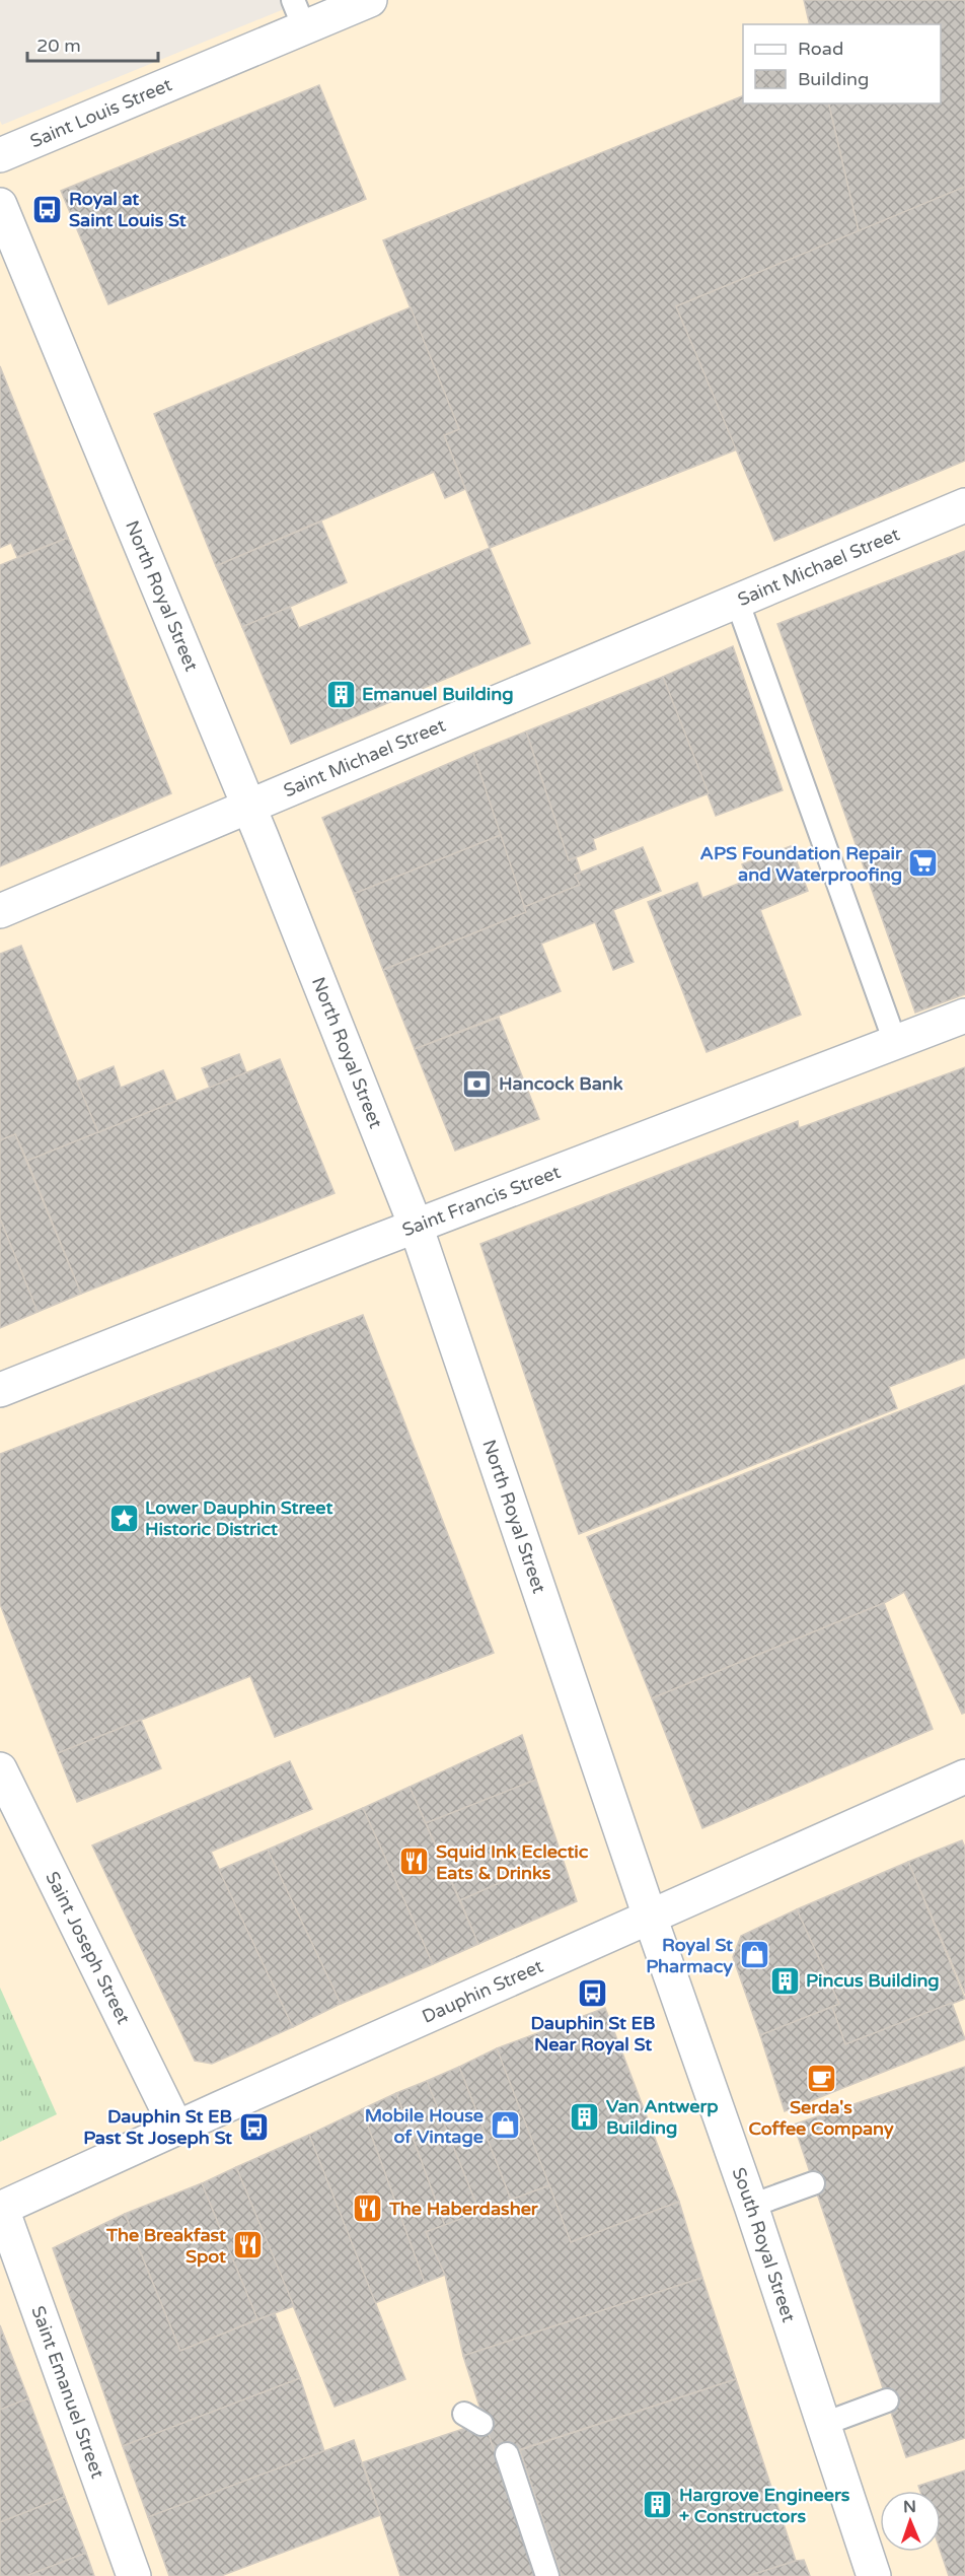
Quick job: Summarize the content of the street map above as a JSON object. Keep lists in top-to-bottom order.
{
  "streets": {
    "street": [
      "Saint Louis Street",
      "Saint Michael Street",
      "North Royal Street",
      "Saint Francis Street",
      "Saint Joseph Street",
      "Dauphin Street",
      "South Royal Street",
      "Saint Emanuel Street"
    ]
  },
  "crossings": [
    ["Saint Michael Street", "North Royal Street"],
    ["North Royal Street", "Saint Francis Street"],
    ["North Royal Street", "Dauphin Street"],
    ["North Royal Street", "South Royal Street"],
    ["Saint Joseph Street", "Dauphin Street"],
    ["Dauphin Street", "South Royal Street"],
    ["Dauphin Street", "Saint Emanuel Street"]
  ],
  "places": {
    "bus stop": ["Royal at Saint Louis St", "Dauphin St EB Near Royal St", "Dauphin St EB Past St Joseph St"],
    "building": [
      "Emanuel Building",
      "Pincus Building",
      "Van Antwerp Building",
      "Hargrove Engineers + Constructors"
    ],
    "supermarket": ["APS Foundation Repair and Waterproofing"],
    "bank": ["Hancock Bank"],
    "place": ["Lower Dauphin Street Historic District"],
    "restaurant": ["Squid Ink Eclectic Eats & Drinks", "The Haberdasher", "The Breakfast Spot"],
    "shop": ["Royal St Pharmacy", "Mobile House of Vintage"],
    "cafe": ["Serda's Coffee Company"]
  },
  "legend": ["Road", "Building"],
  "scale_bar": "20 m",
  "north": "top"
}
